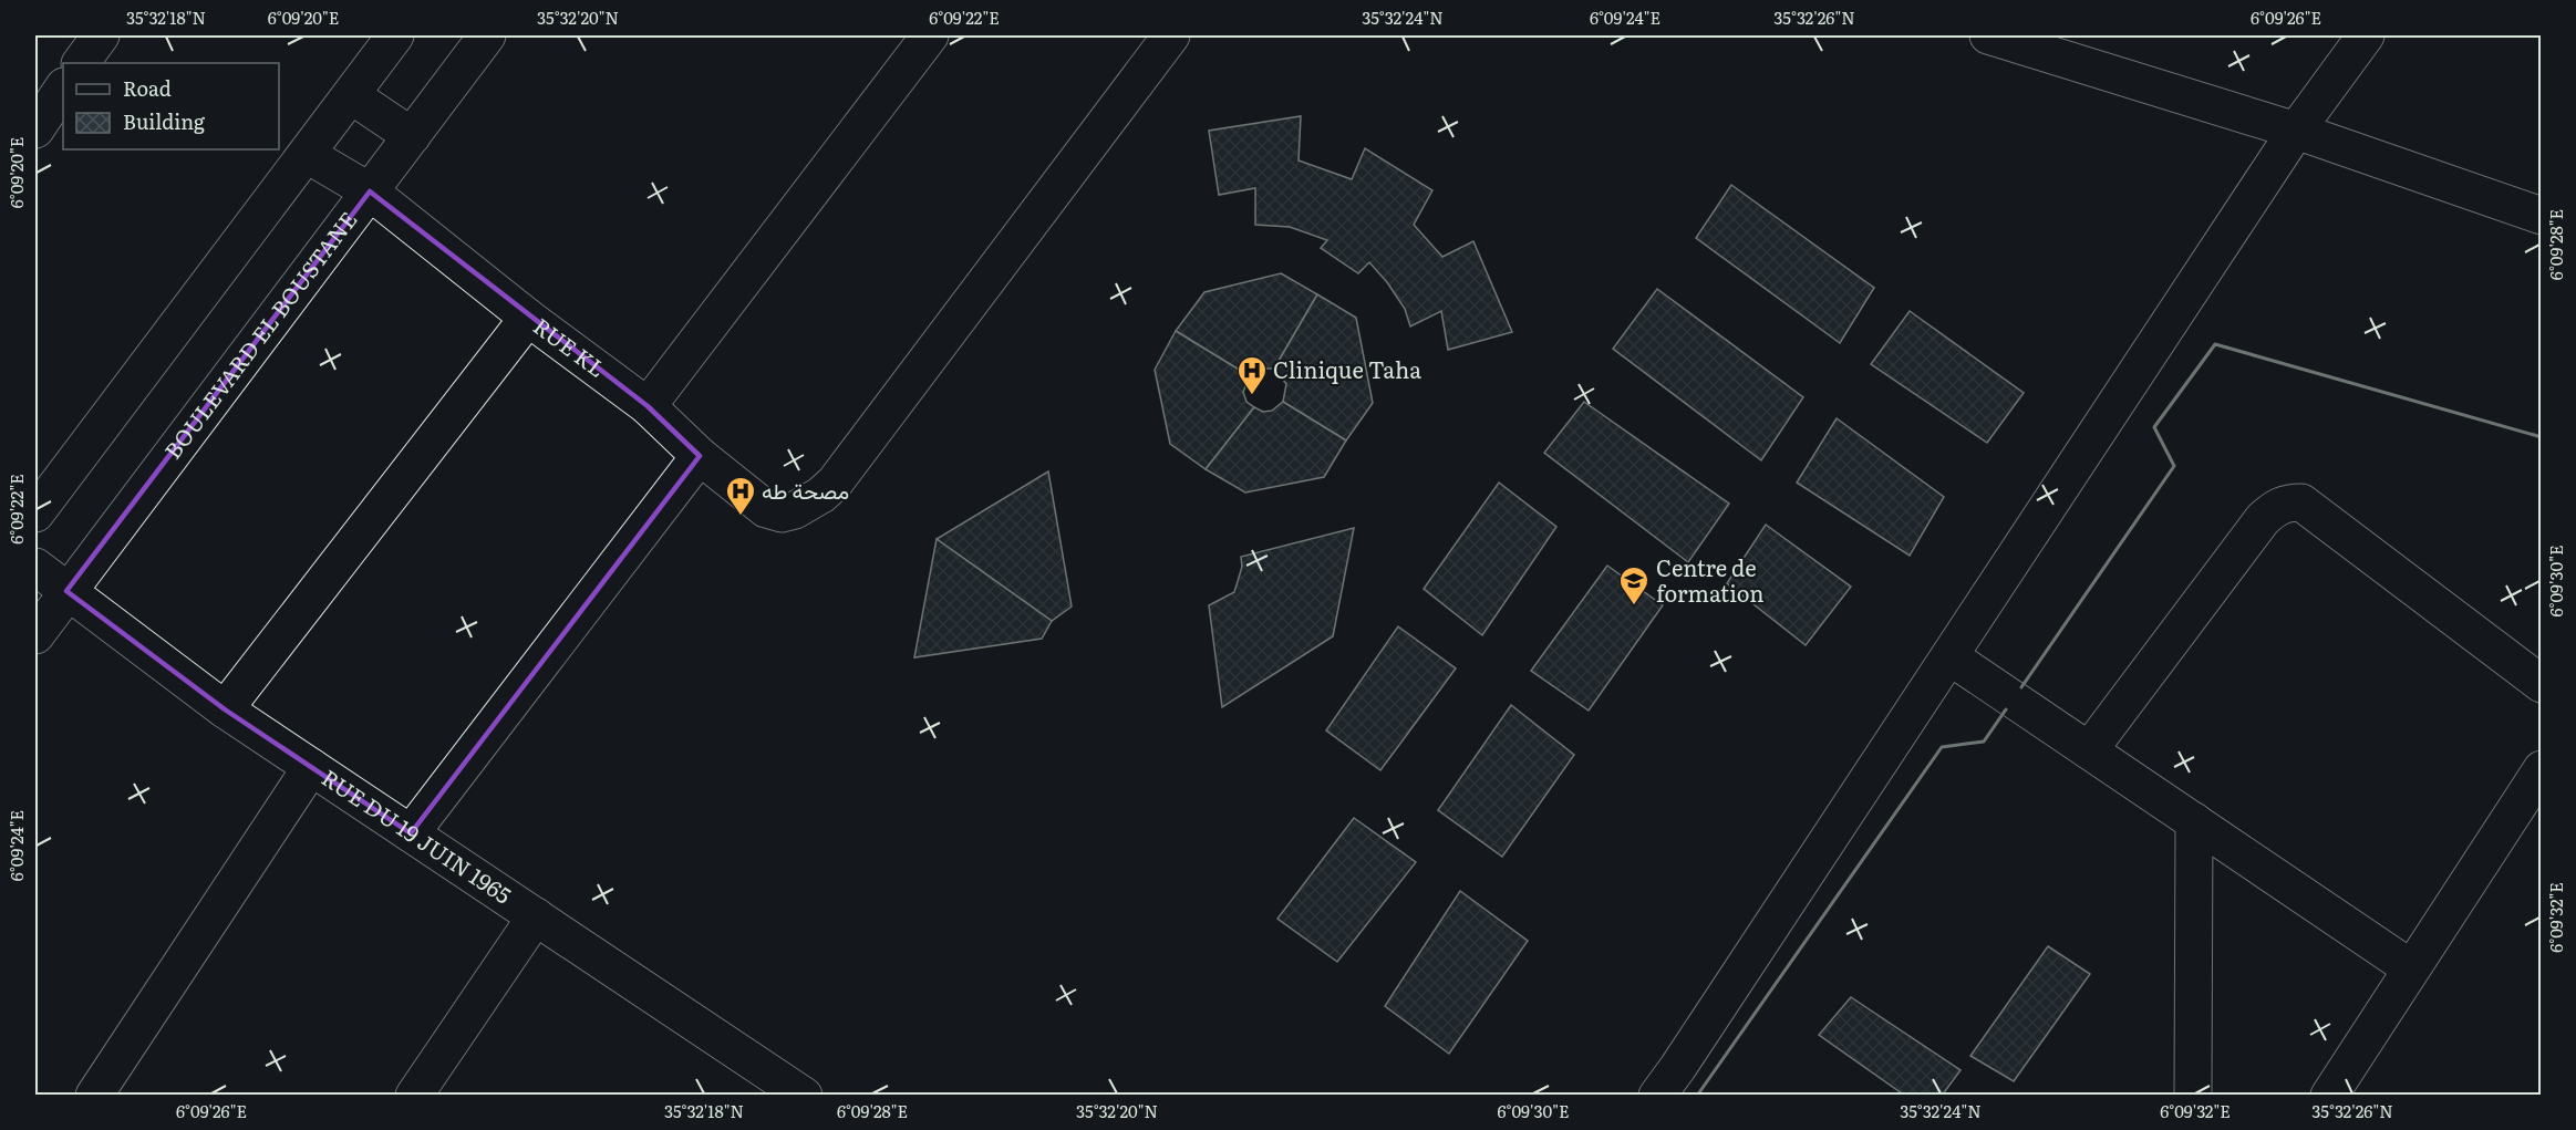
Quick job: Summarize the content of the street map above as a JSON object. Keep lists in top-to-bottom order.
{
  "streets": {
    "street": ["BOULEVARD EL BOUSTANE", "RUE KL", "RUE DU 19 JUIN 1965"]
  },
  "crossings": [
    ["BOULEVARD EL BOUSTANE", "RUE KL"],
    ["BOULEVARD EL BOUSTANE", "RUE DU 19 JUIN 1965"]
  ],
  "places": {
    "hospital": ["Clinique Taha", "مصحة طه"],
    "school or university": ["Centre de formation"]
  },
  "legend": ["Road", "Building"],
  "coordinates": [
    "35°32'18\"N",
    "6°09'20\"E",
    "35°32'20\"N",
    "6°09'22\"E",
    "35°32'24\"N",
    "6°09'24\"E",
    "35°32'26\"N",
    "6°09'26\"E",
    "6°09'28\"E",
    "6°09'30\"E",
    "6°09'32\"E"
  ]
}
